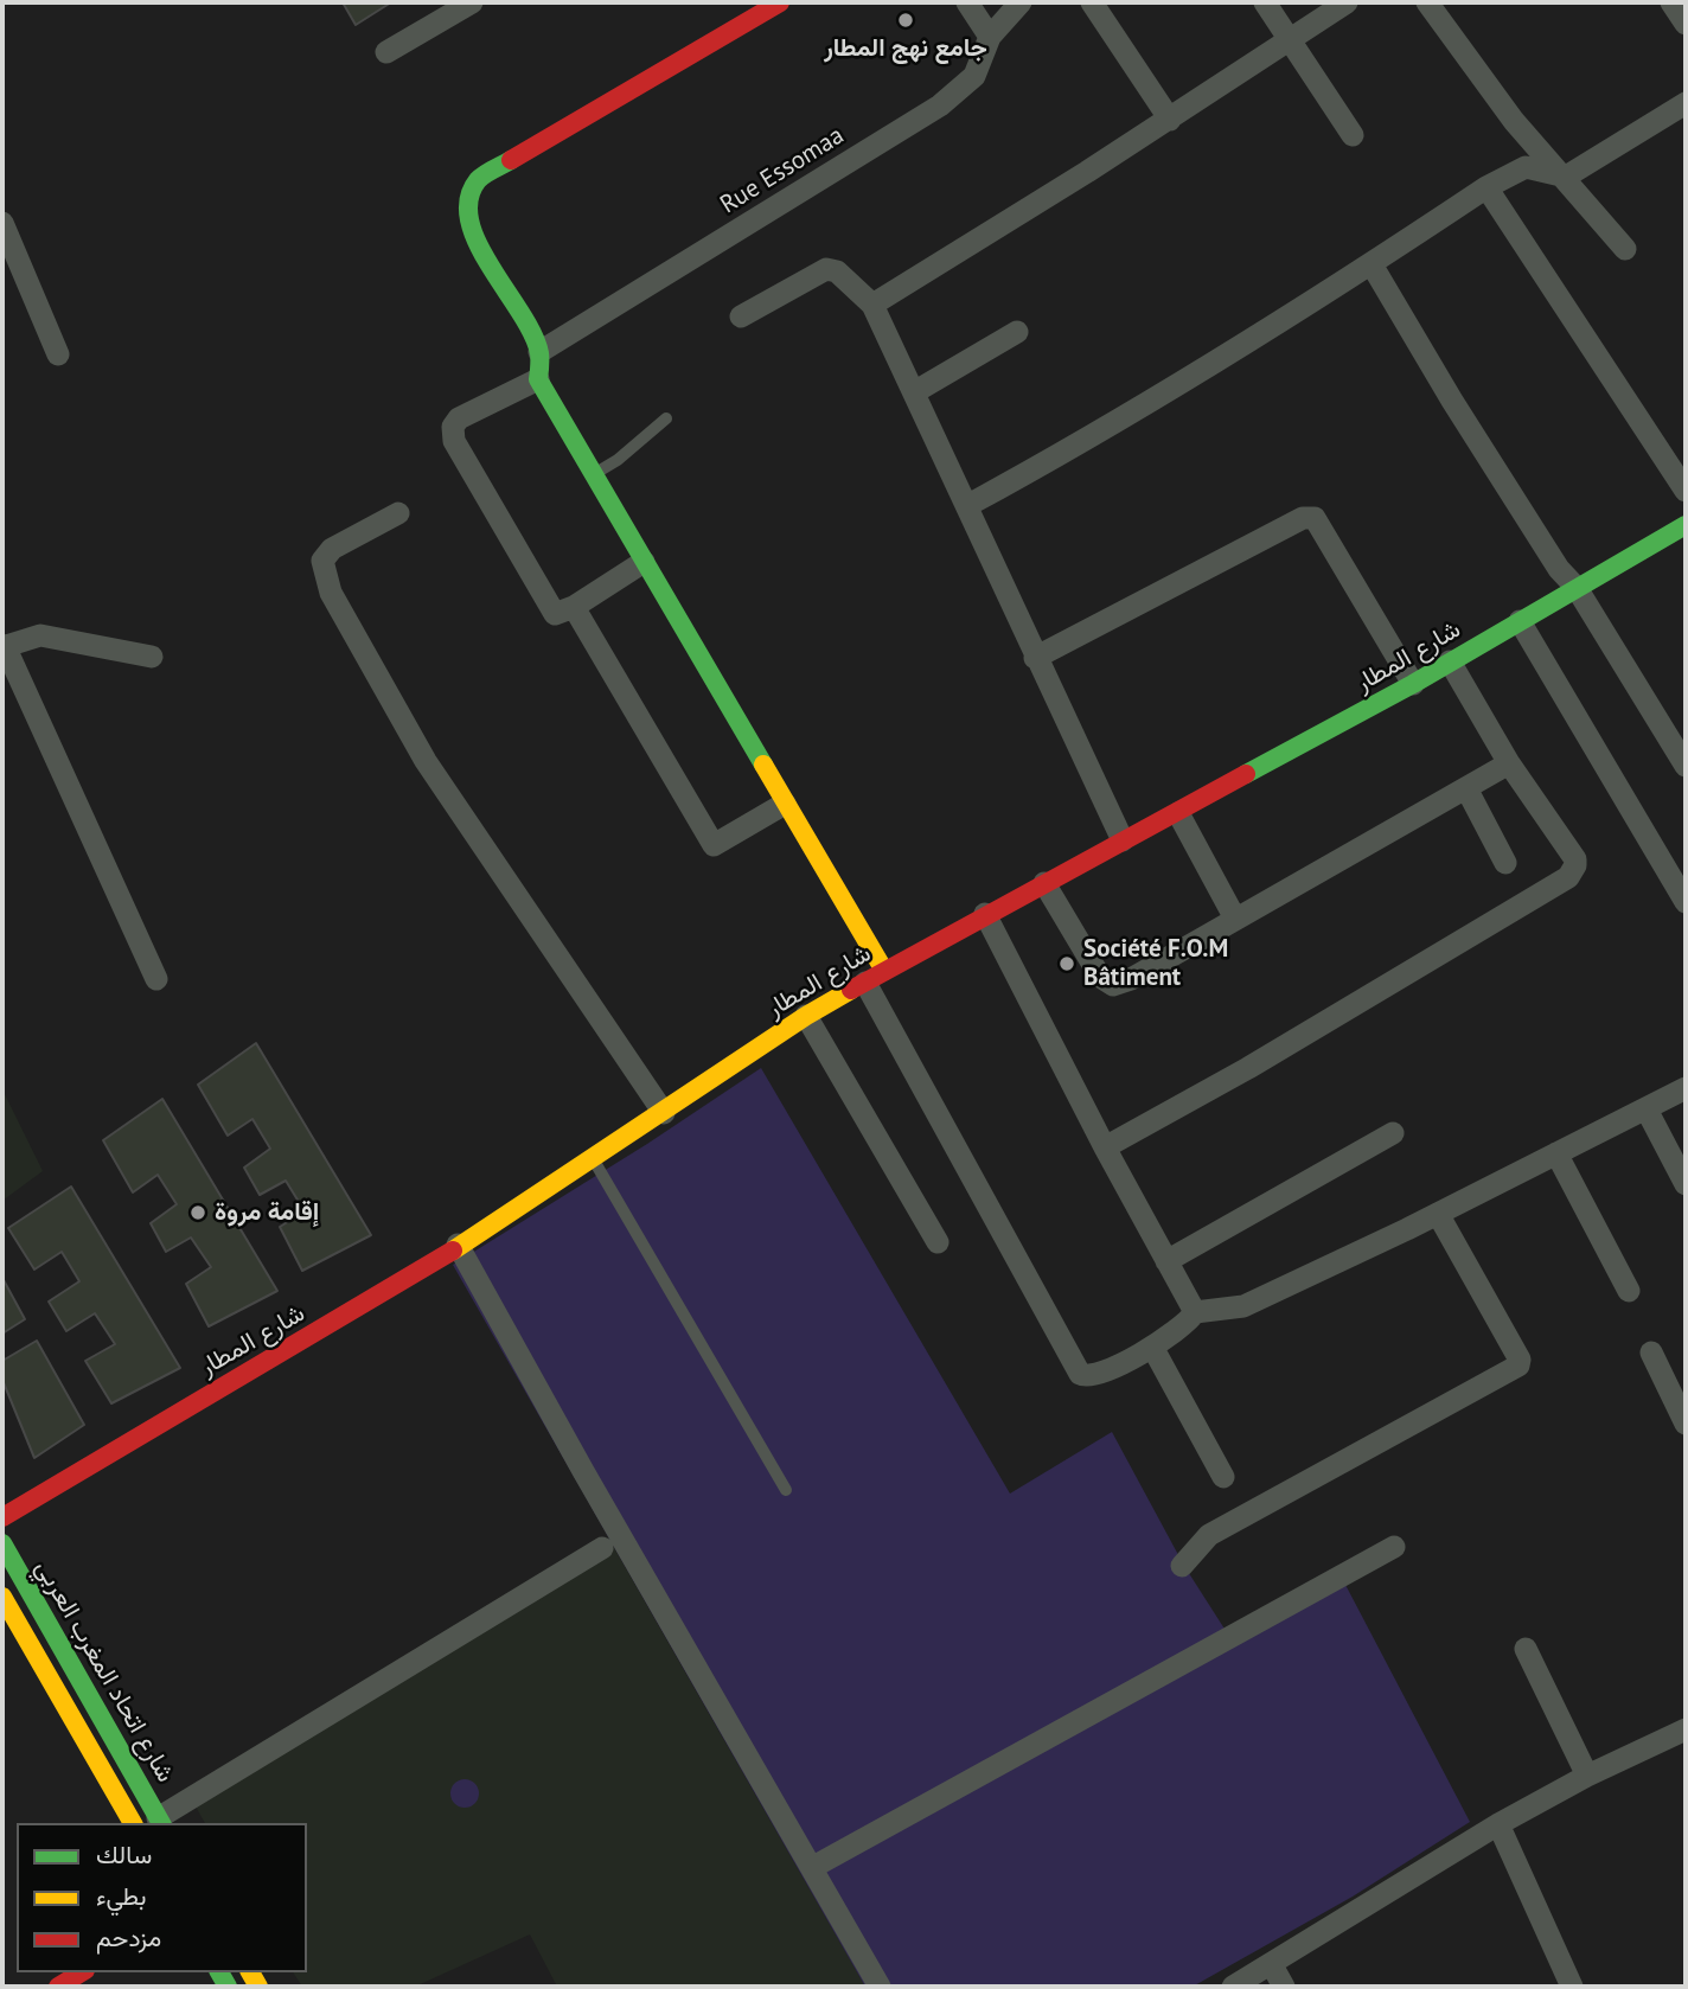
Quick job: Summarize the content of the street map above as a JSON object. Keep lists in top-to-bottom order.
{
  "streets": {
    "street": ["Rue Essomaa", "شارع المطار", "شارع اتحاد المغرب العربي"]
  },
  "places": ["جامع نهج المطار", "Société F.O.M Bâtiment", "إقامة مروة"],
  "legend": ["سالك", "بطيء", "مزدحم"]
}
